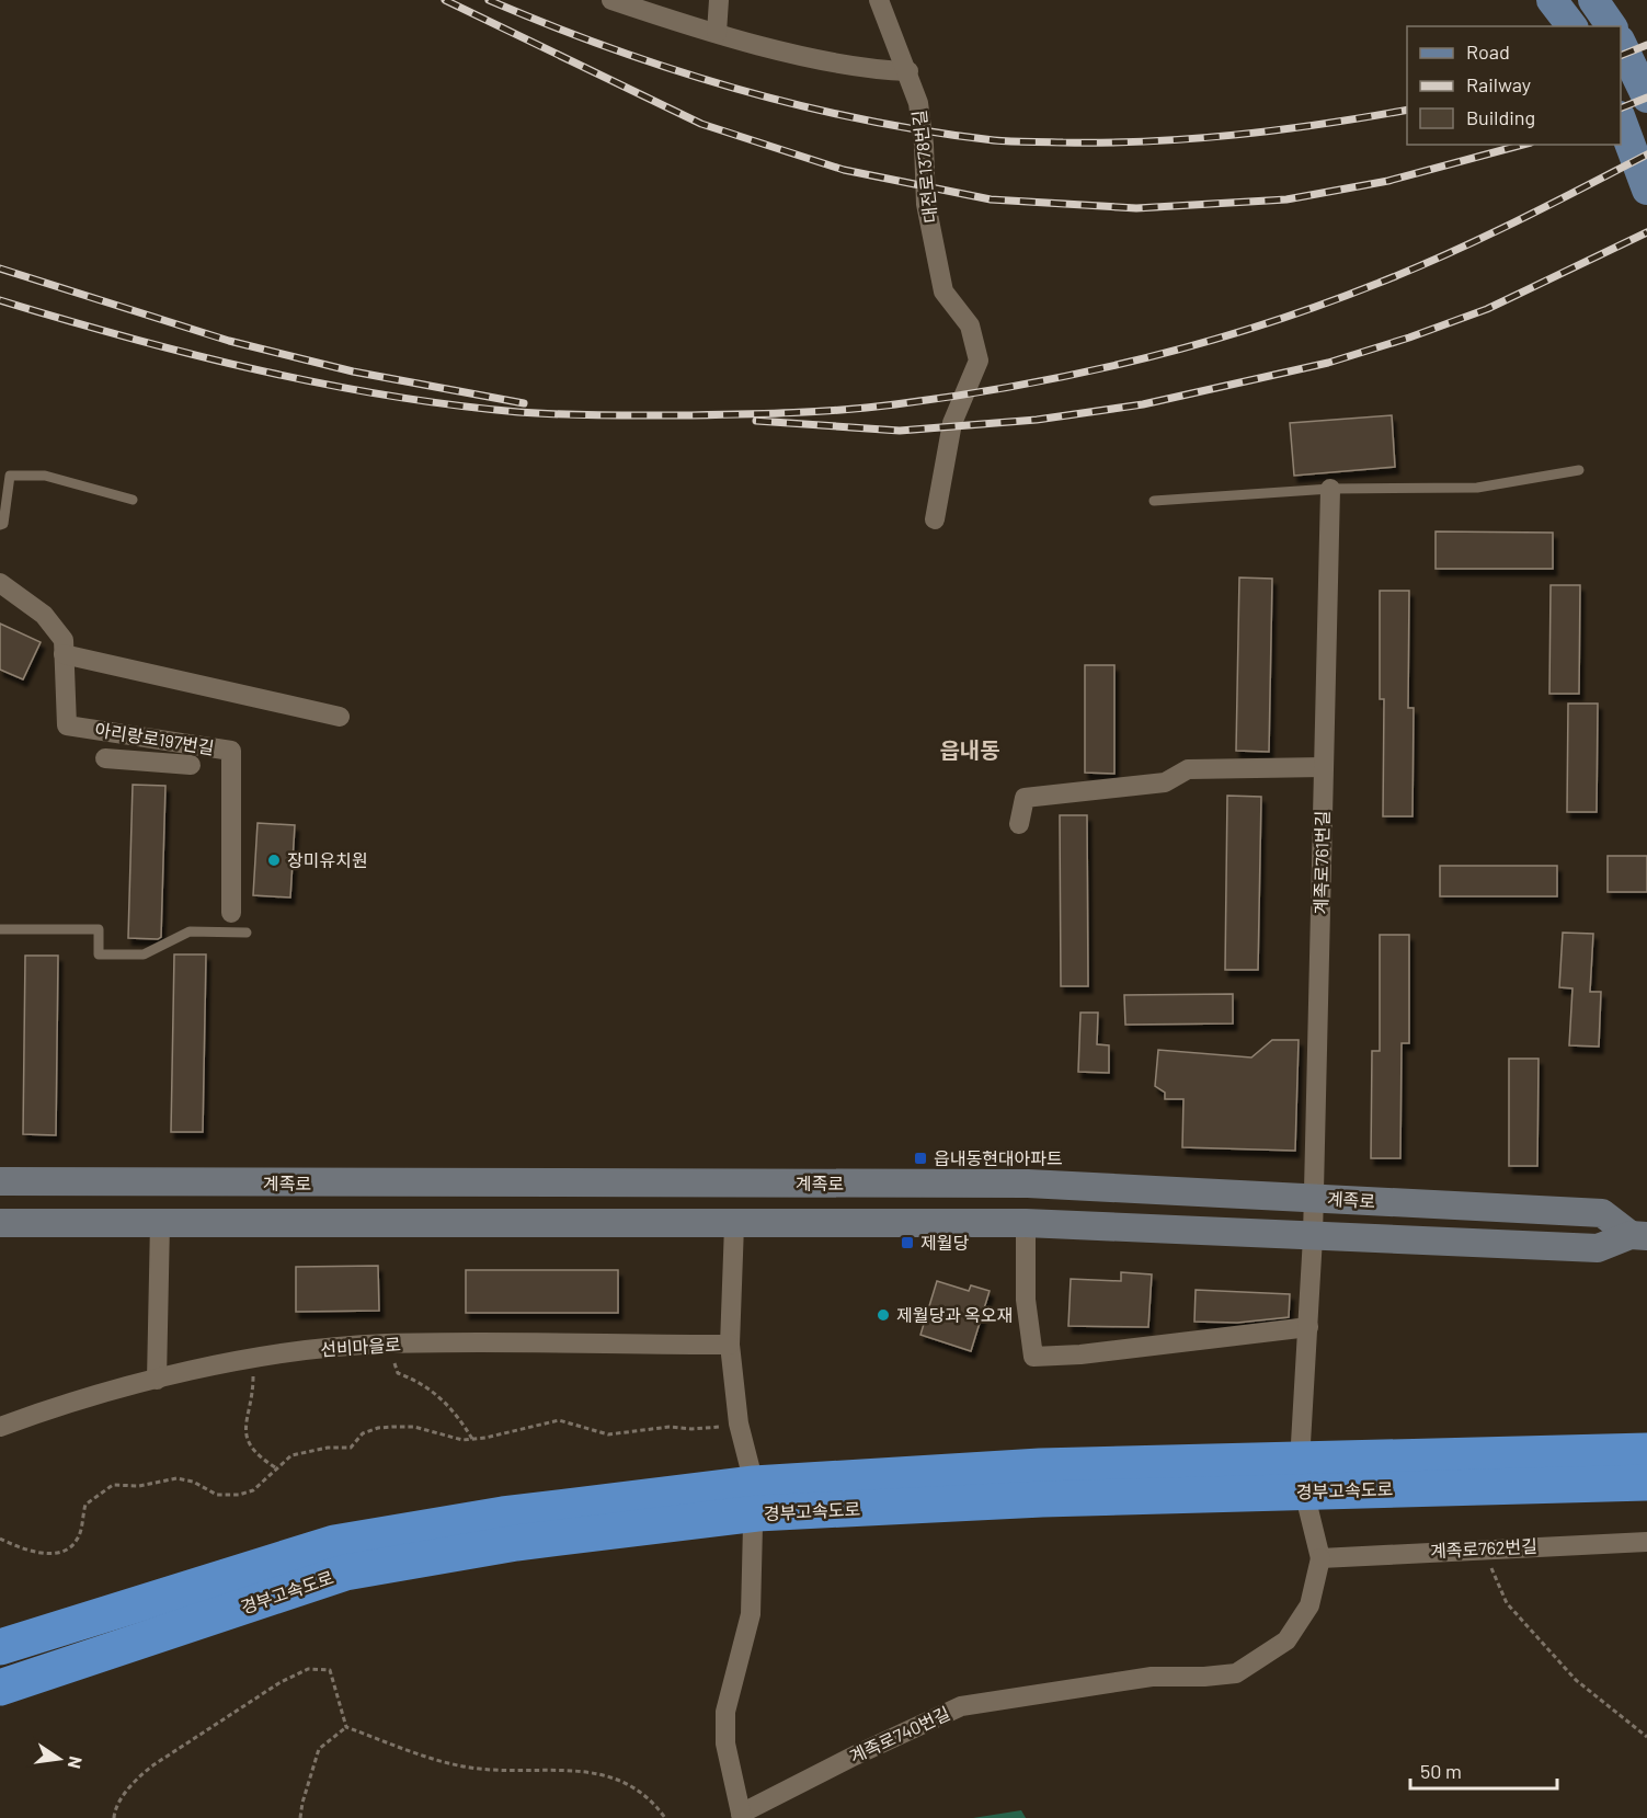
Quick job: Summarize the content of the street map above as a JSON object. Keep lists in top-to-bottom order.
{
  "streets": {
    "highway": ["경부고속도로"],
    "main road": ["계족로"],
    "street": [
      "대전로1378번길",
      "아리랑로197번길",
      "계족로761번길",
      "선비마을로",
      "계족로762번길",
      "계족로740번길"
    ]
  },
  "crossings": [
    ["계족로761번길", "계족로"],
    ["계족로762번길", "계족로740번길"]
  ],
  "districts": ["읍내동"],
  "places": {
    "other": ["장미유치원", "제월당과 옥오재"],
    "transit": ["읍내동현대아파트", "제월당"]
  },
  "legend": ["Road", "Railway", "Building"],
  "scale_bar": "50 m",
  "north": "right"
}
